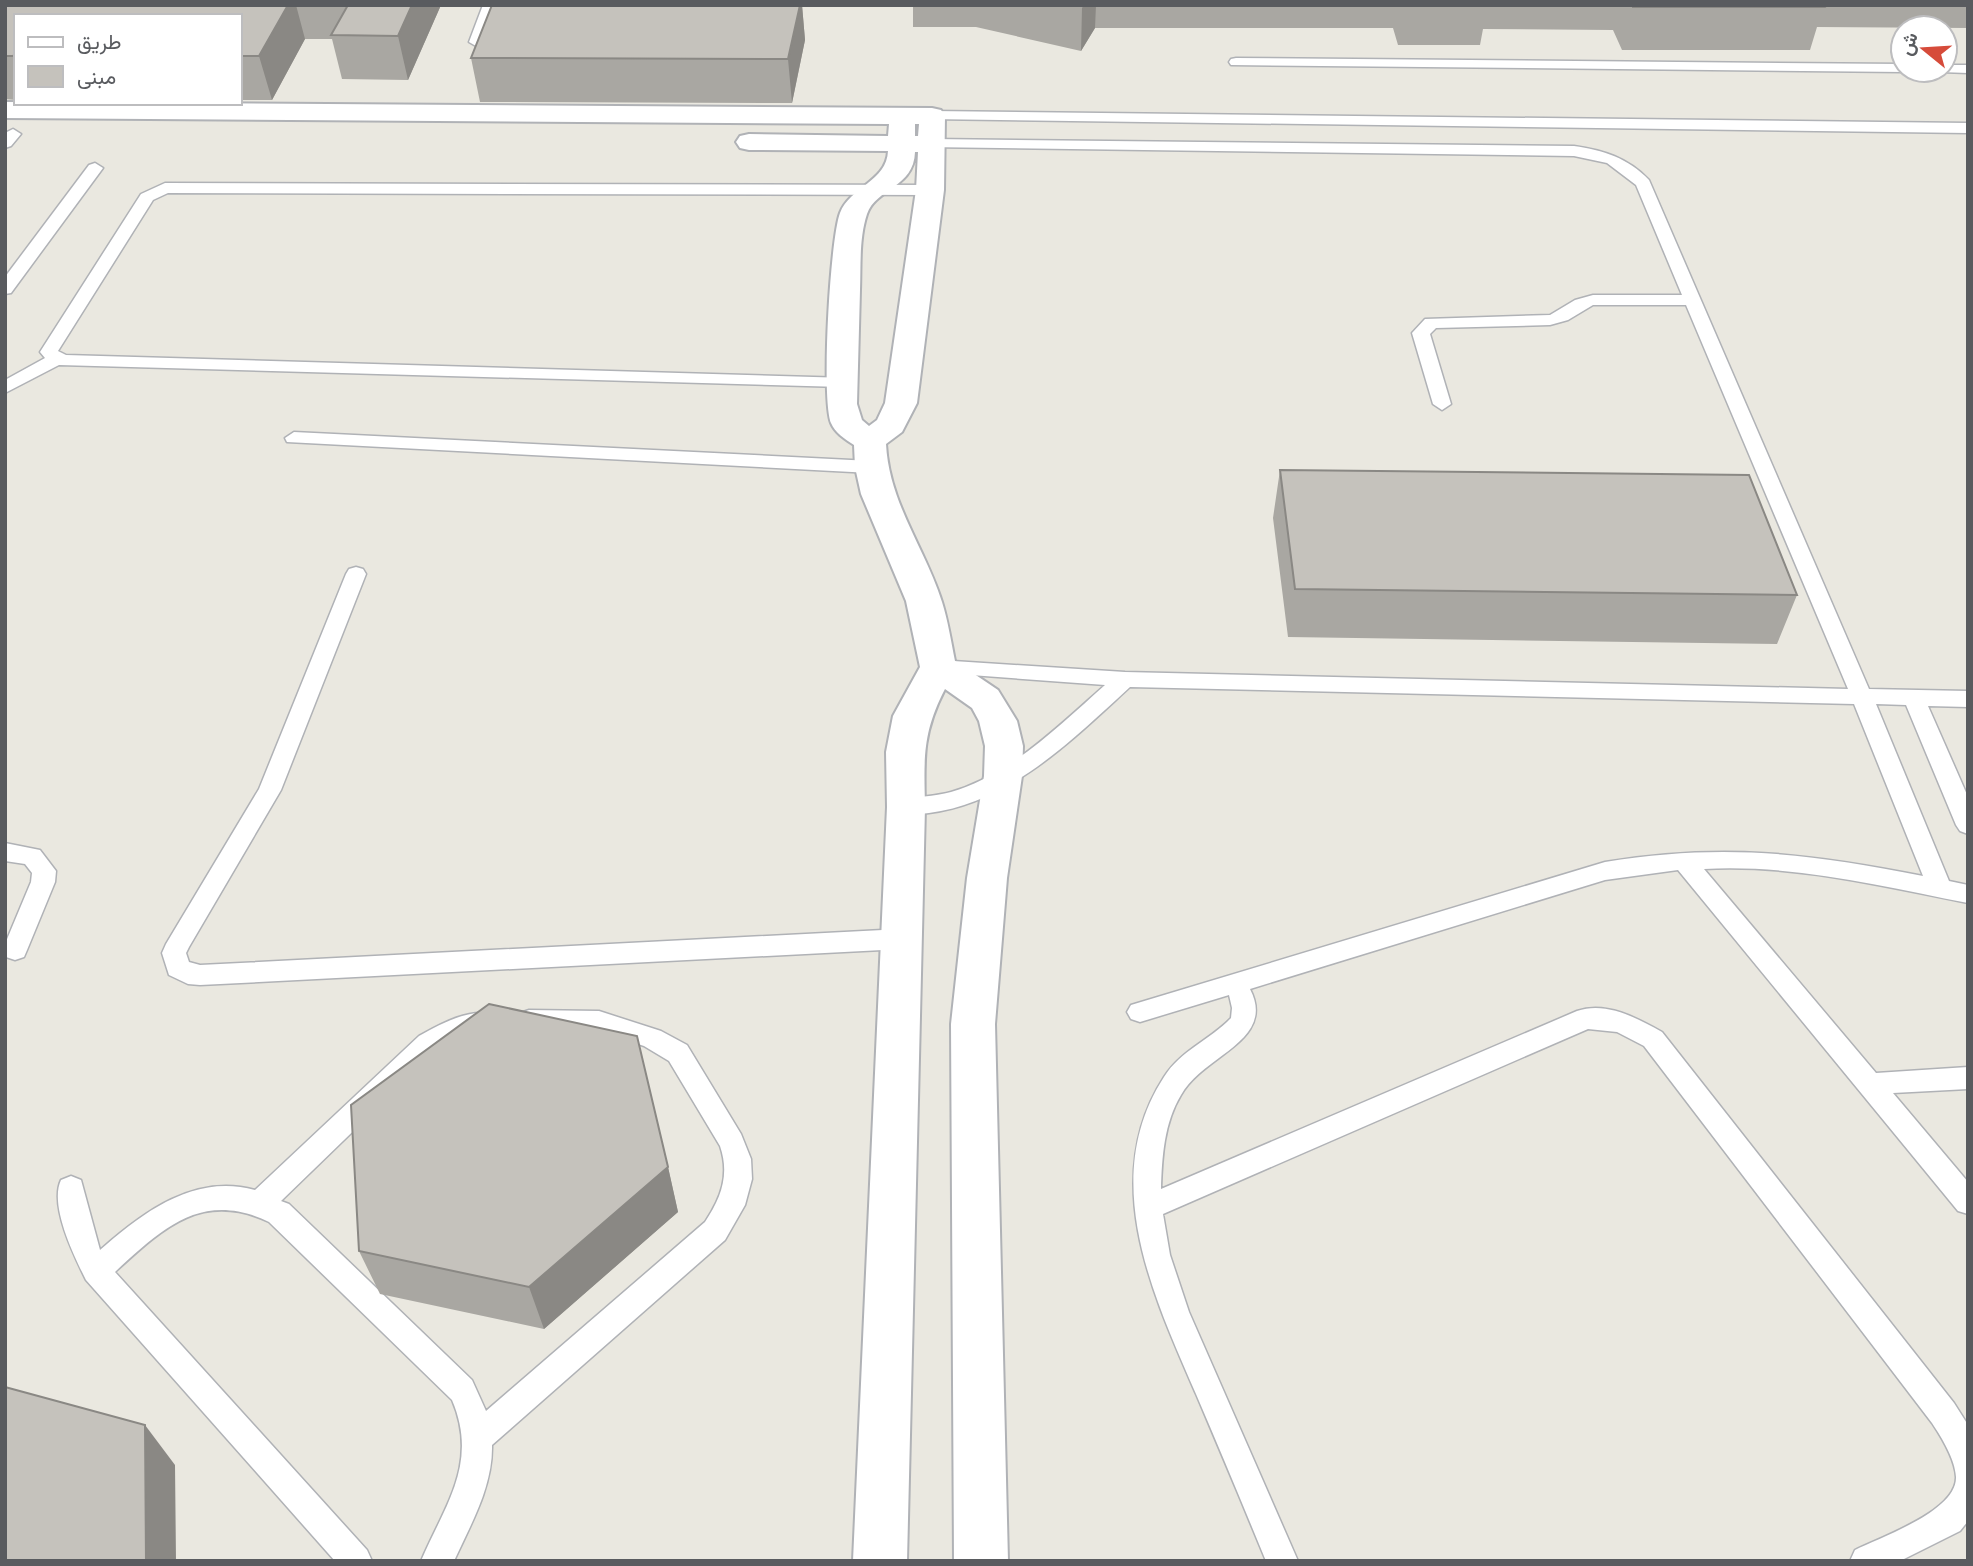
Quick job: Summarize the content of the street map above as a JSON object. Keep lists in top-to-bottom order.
{
  "legend": ["طريق", "مبنى"],
  "north": "left"
}
